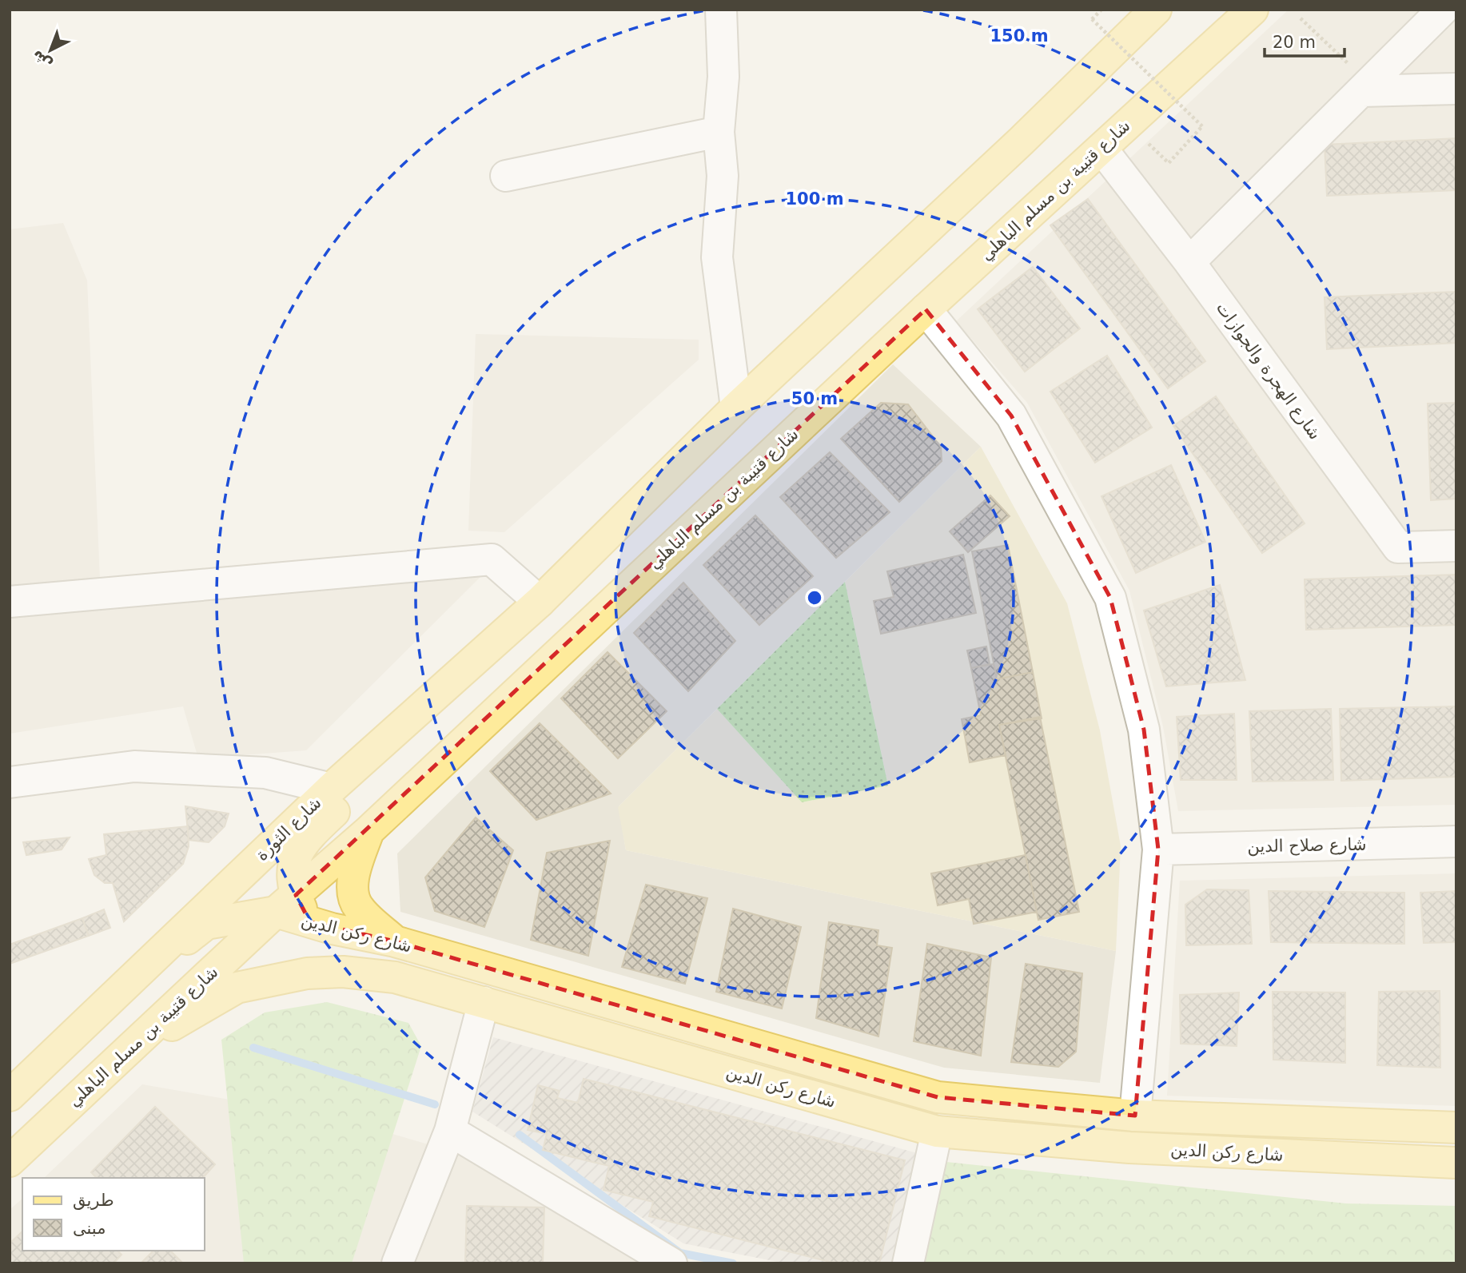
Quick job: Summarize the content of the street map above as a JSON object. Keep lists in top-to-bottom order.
{
  "streets": {
    "main road": ["شارع قتيبة بن مسلم الباهلي", "شارع الثورة", "شارع ركن الدين"],
    "street": ["شارع الهجرة والجوازات", "شارع صلاح الدين"]
  },
  "crossings": [
    ["شارع قتيبة بن مسلم الباهلي", "شارع الهجرة والجوازات"],
    ["شارع قتيبة بن مسلم الباهلي", "شارع ركن الدين"]
  ],
  "legend": ["طريق", "مبنى"],
  "scale_bar": "20 m",
  "north": "bottom left",
  "rings": ["150 m", "100 m", "50 m"]
}
